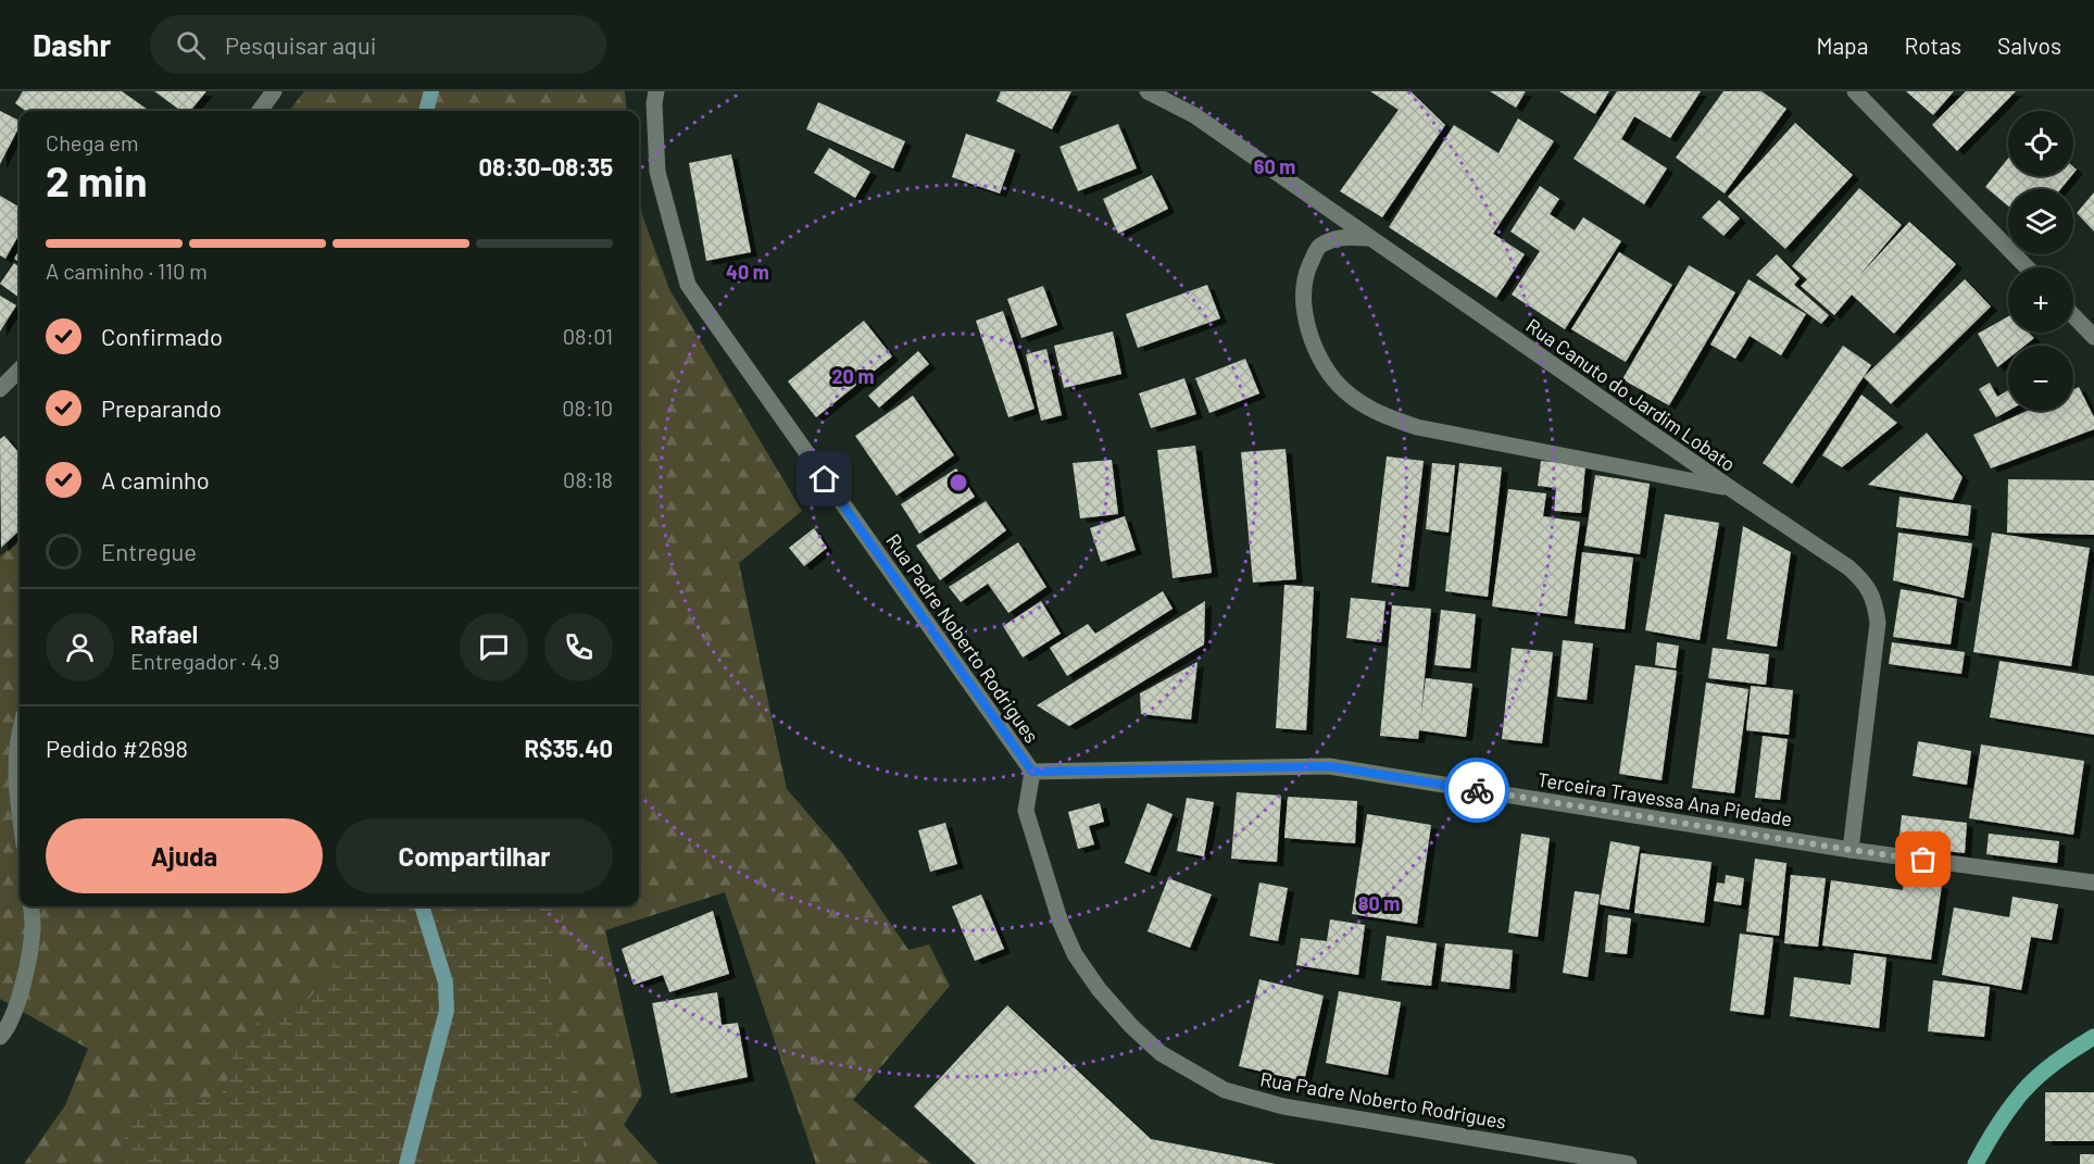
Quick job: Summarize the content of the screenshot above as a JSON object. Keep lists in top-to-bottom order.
{
  "streets": {
    "street": ["Rua Canuto do Jardim Lobato", "Rua Padre Noberto Rodrigues", "Terceira Travessa Ana Piedade"]
  },
  "crossings": [
    ["Rua Canuto do Jardim Lobato", "Terceira Travessa Ana Piedade"],
    ["Rua Padre Noberto Rodrigues", "Terceira Travessa Ana Piedade"]
  ],
  "page": {
    "header": "Dashr",
    "search": "Pesquisar aqui",
    "nav": ["Mapa", "Rotas", "Salvos"],
    "map_buttons": ["+", "−"],
    "heading": ["2 min", "Chega em", "08:30–08:35"],
    "panel": [
      "Rafael",
      "Entregador · 4.9",
      "Pedido #2698",
      "R$35.40"
    ],
    "bar": "A caminho · 110 m",
    "list": [
      ["Confirmado", "08:01"],
      ["Preparando", "08:10"],
      ["A caminho", "08:18"],
      "Entregue"
    ],
    "buttons": ["Ajuda", "Compartilhar"]
  },
  "rings": [
    "60 m",
    "40 m",
    "20 m",
    "80 m"
  ]
}
